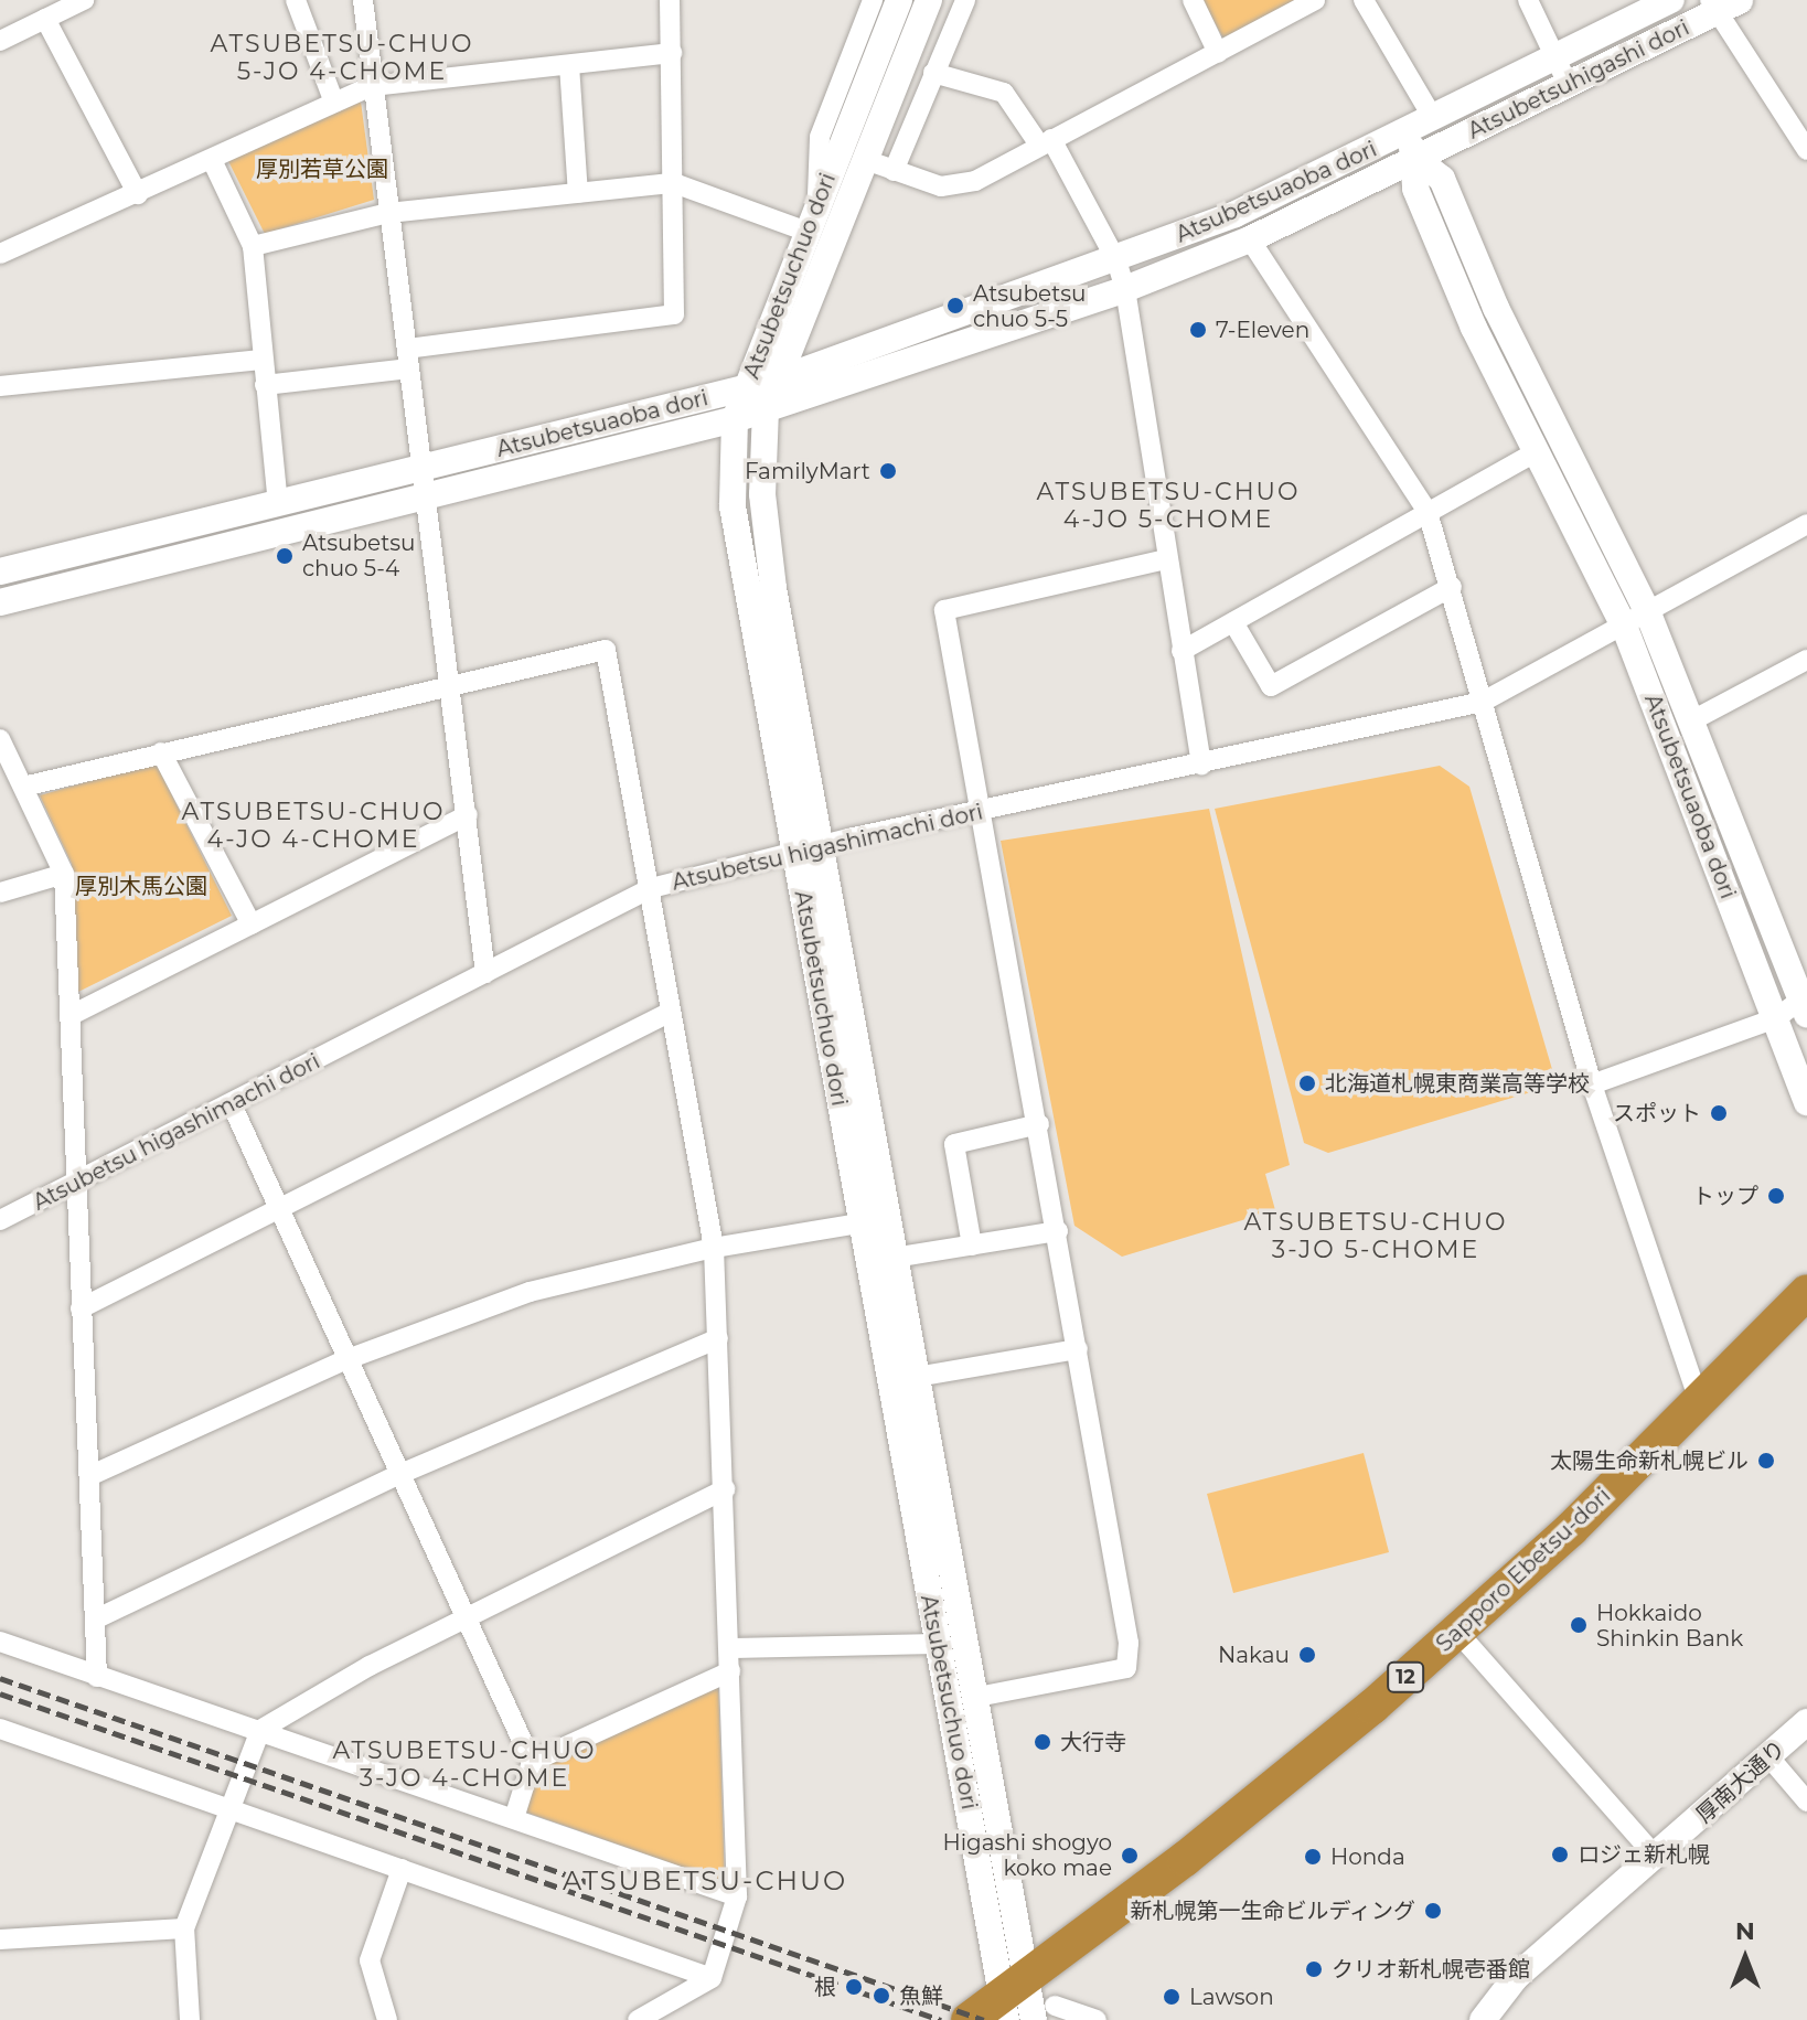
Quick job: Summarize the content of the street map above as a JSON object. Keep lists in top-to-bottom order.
{
  "streets": {
    "highway": ["Sapporo Ebetsu-dori", "12"],
    "street": [
      "Atsubetsuhigashi dori",
      "Atsubetsuaoba dori",
      "Atsubetsuchuo dori",
      "Atsubetsu higashimachi dori",
      "厚南大通り"
    ]
  },
  "crossings": [
    ["Atsubetsuhigashi dori", "Atsubetsuaoba dori"],
    ["Atsubetsuaoba dori", "Atsubetsuchuo dori"],
    ["Atsubetsuaoba dori", "Atsubetsu higashimachi dori"],
    ["Atsubetsuchuo dori", "Atsubetsu higashimachi dori"],
    ["Atsubetsuchuo dori", "Sapporo Ebetsu-dori"]
  ],
  "districts": [
    "ATSUBETSU-CHUO 5-JO 4-CHOME",
    "ATSUBETSU-CHUO 4-JO 5-CHOME",
    "ATSUBETSU-CHUO 4-JO 4-CHOME",
    "ATSUBETSU-CHUO 3-JO 5-CHOME",
    "ATSUBETSU-CHUO 3-JO 4-CHOME",
    "ATSUBETSU-CHUO"
  ],
  "parks": ["厚別若草公園", "厚別木馬公園"],
  "places": [
    "Atsubetsu chuo 5-5",
    "7-Eleven",
    "FamilyMart",
    "Atsubetsu chuo 5-4",
    "北海道札幌東商業高等学校",
    "スポット",
    "トップ",
    "太陽生命新札幌ビル",
    "Hokkaido Shinkin Bank",
    "Nakau",
    "大行寺",
    "ロジェ新札幌",
    "Higashi shogyo koko mae",
    "Honda",
    "新札幌第一生命ビルディング",
    "クリオ新札幌壱番館",
    "根",
    "魚鮮",
    "Lawson"
  ],
  "north": "top"
}
